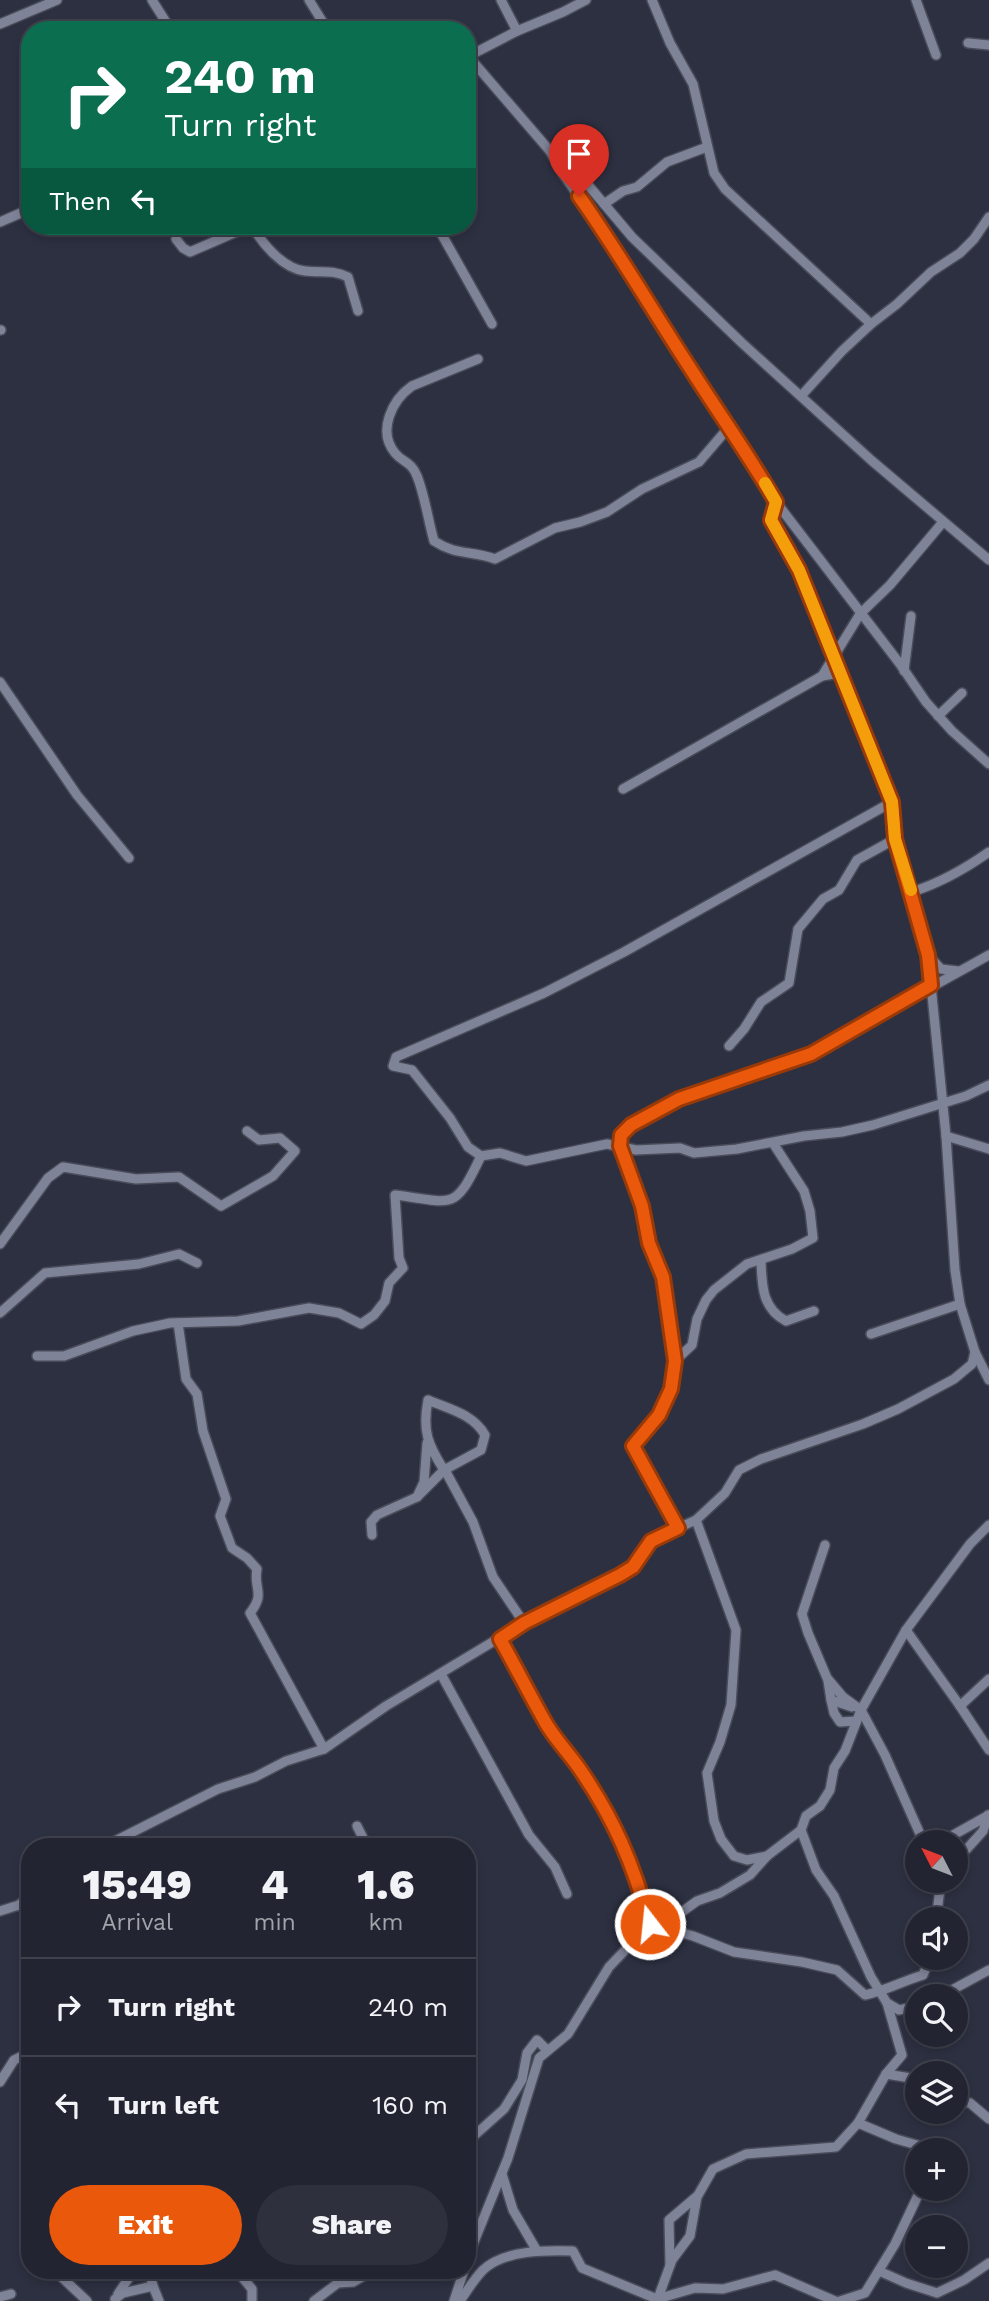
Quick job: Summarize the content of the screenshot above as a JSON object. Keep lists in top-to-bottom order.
{
  "north": "top left",
  "page": {
    "turn": ["240 m", "Turn right"],
    "then": "Then",
    "map_buttons": ["+", "−"],
    "eta": [
      "15:49",
      "Arrival",
      "4",
      "min",
      "1.6",
      "km"
    ],
    "list": [
      {
        "name": "Turn right",
        "value": "240 m"
      },
      {
        "name": "Turn left",
        "value": "160 m"
      }
    ],
    "buttons": ["Exit", "Share"]
  }
}
